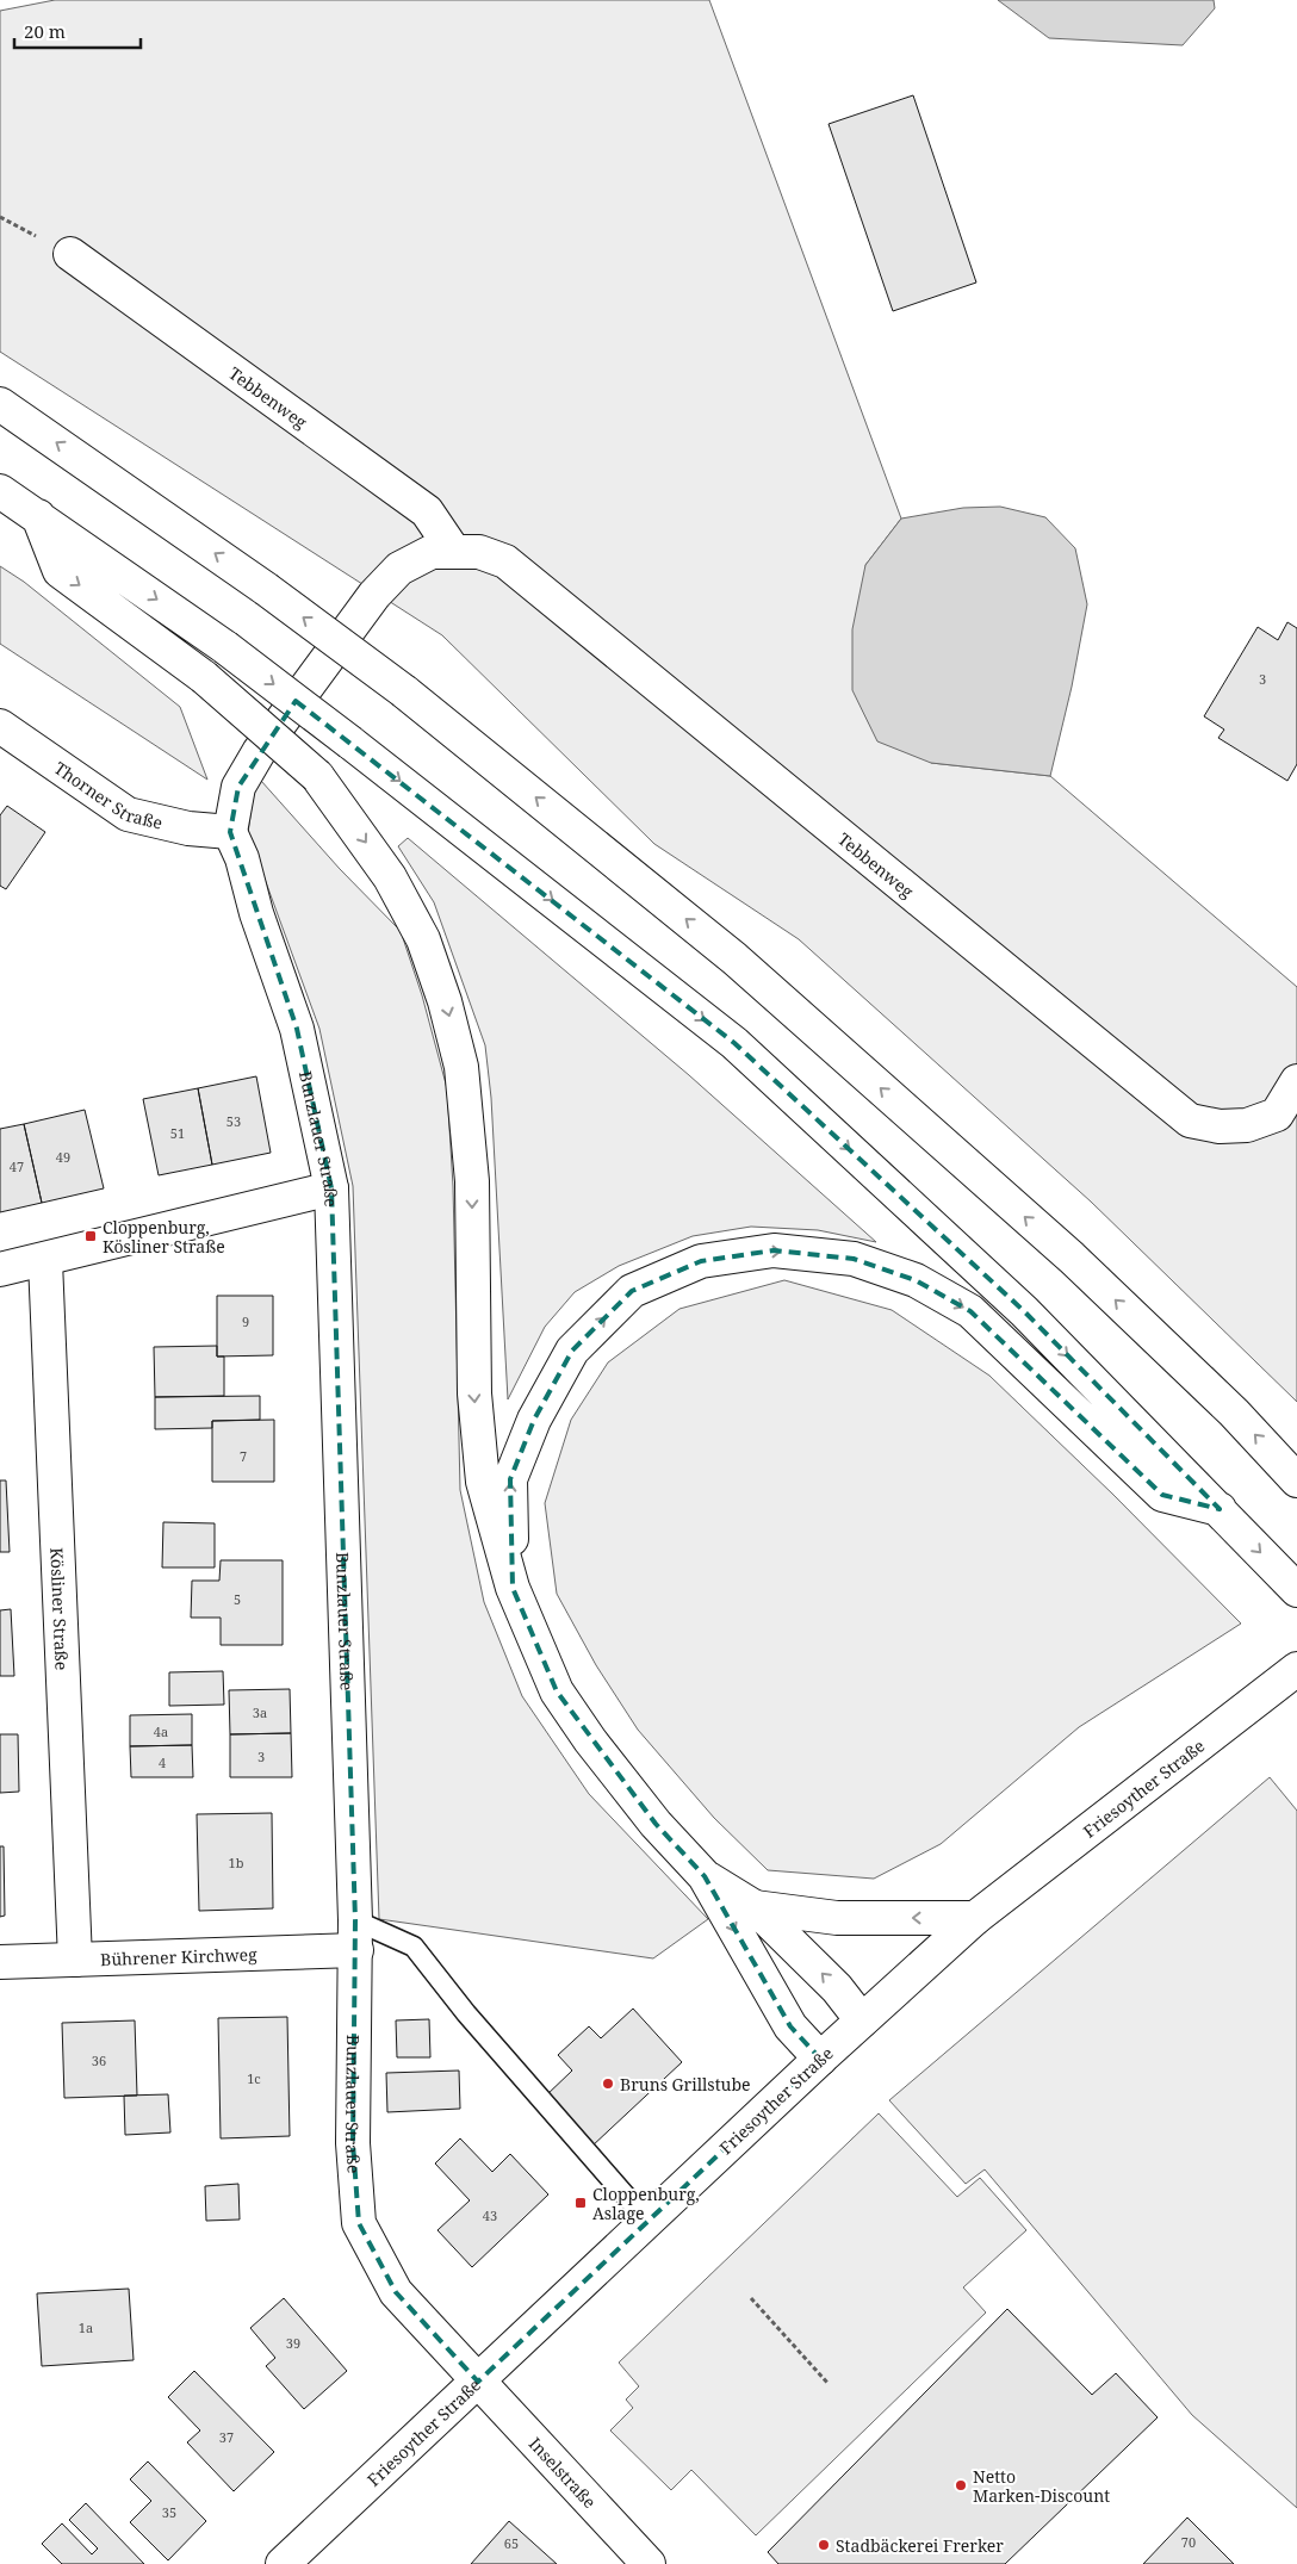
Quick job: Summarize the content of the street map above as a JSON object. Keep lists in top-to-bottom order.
{
  "streets": {
    "main road": [
      "Tebbenweg",
      "Thorner Straße",
      "Bunzlauer Straße",
      "Kösliner Straße",
      "Friesoyther Straße",
      "Bührener Kirchweg",
      "Inselstraße"
    ]
  },
  "crossings": [
    ["Tebbenweg", "Thorner Straße"],
    ["Tebbenweg", "Bunzlauer Straße"],
    ["Thorner Straße", "Bunzlauer Straße"],
    ["Bunzlauer Straße", "Friesoyther Straße"],
    ["Bunzlauer Straße", "Bührener Kirchweg"],
    ["Bunzlauer Straße", "Inselstraße"],
    ["Kösliner Straße", "Bührener Kirchweg"],
    ["Friesoyther Straße", "Inselstraße"]
  ],
  "places": {
    "transit": ["Cloppenburg, Kösliner Straße", "Cloppenburg, Aslage"],
    "other": ["Bruns Grillstube", "Netto Marken-Discount", "Stadbäckerei Frerker"]
  },
  "house_numbers": [
    "3",
    "53",
    "51",
    "49",
    "47",
    "9",
    "7",
    "5",
    "3a",
    "4a",
    "3",
    "4",
    "1b",
    "36",
    "1c",
    "43",
    "1a",
    "39",
    "37",
    "35",
    "70",
    "65"
  ],
  "scale_bar": "20 m"
}
